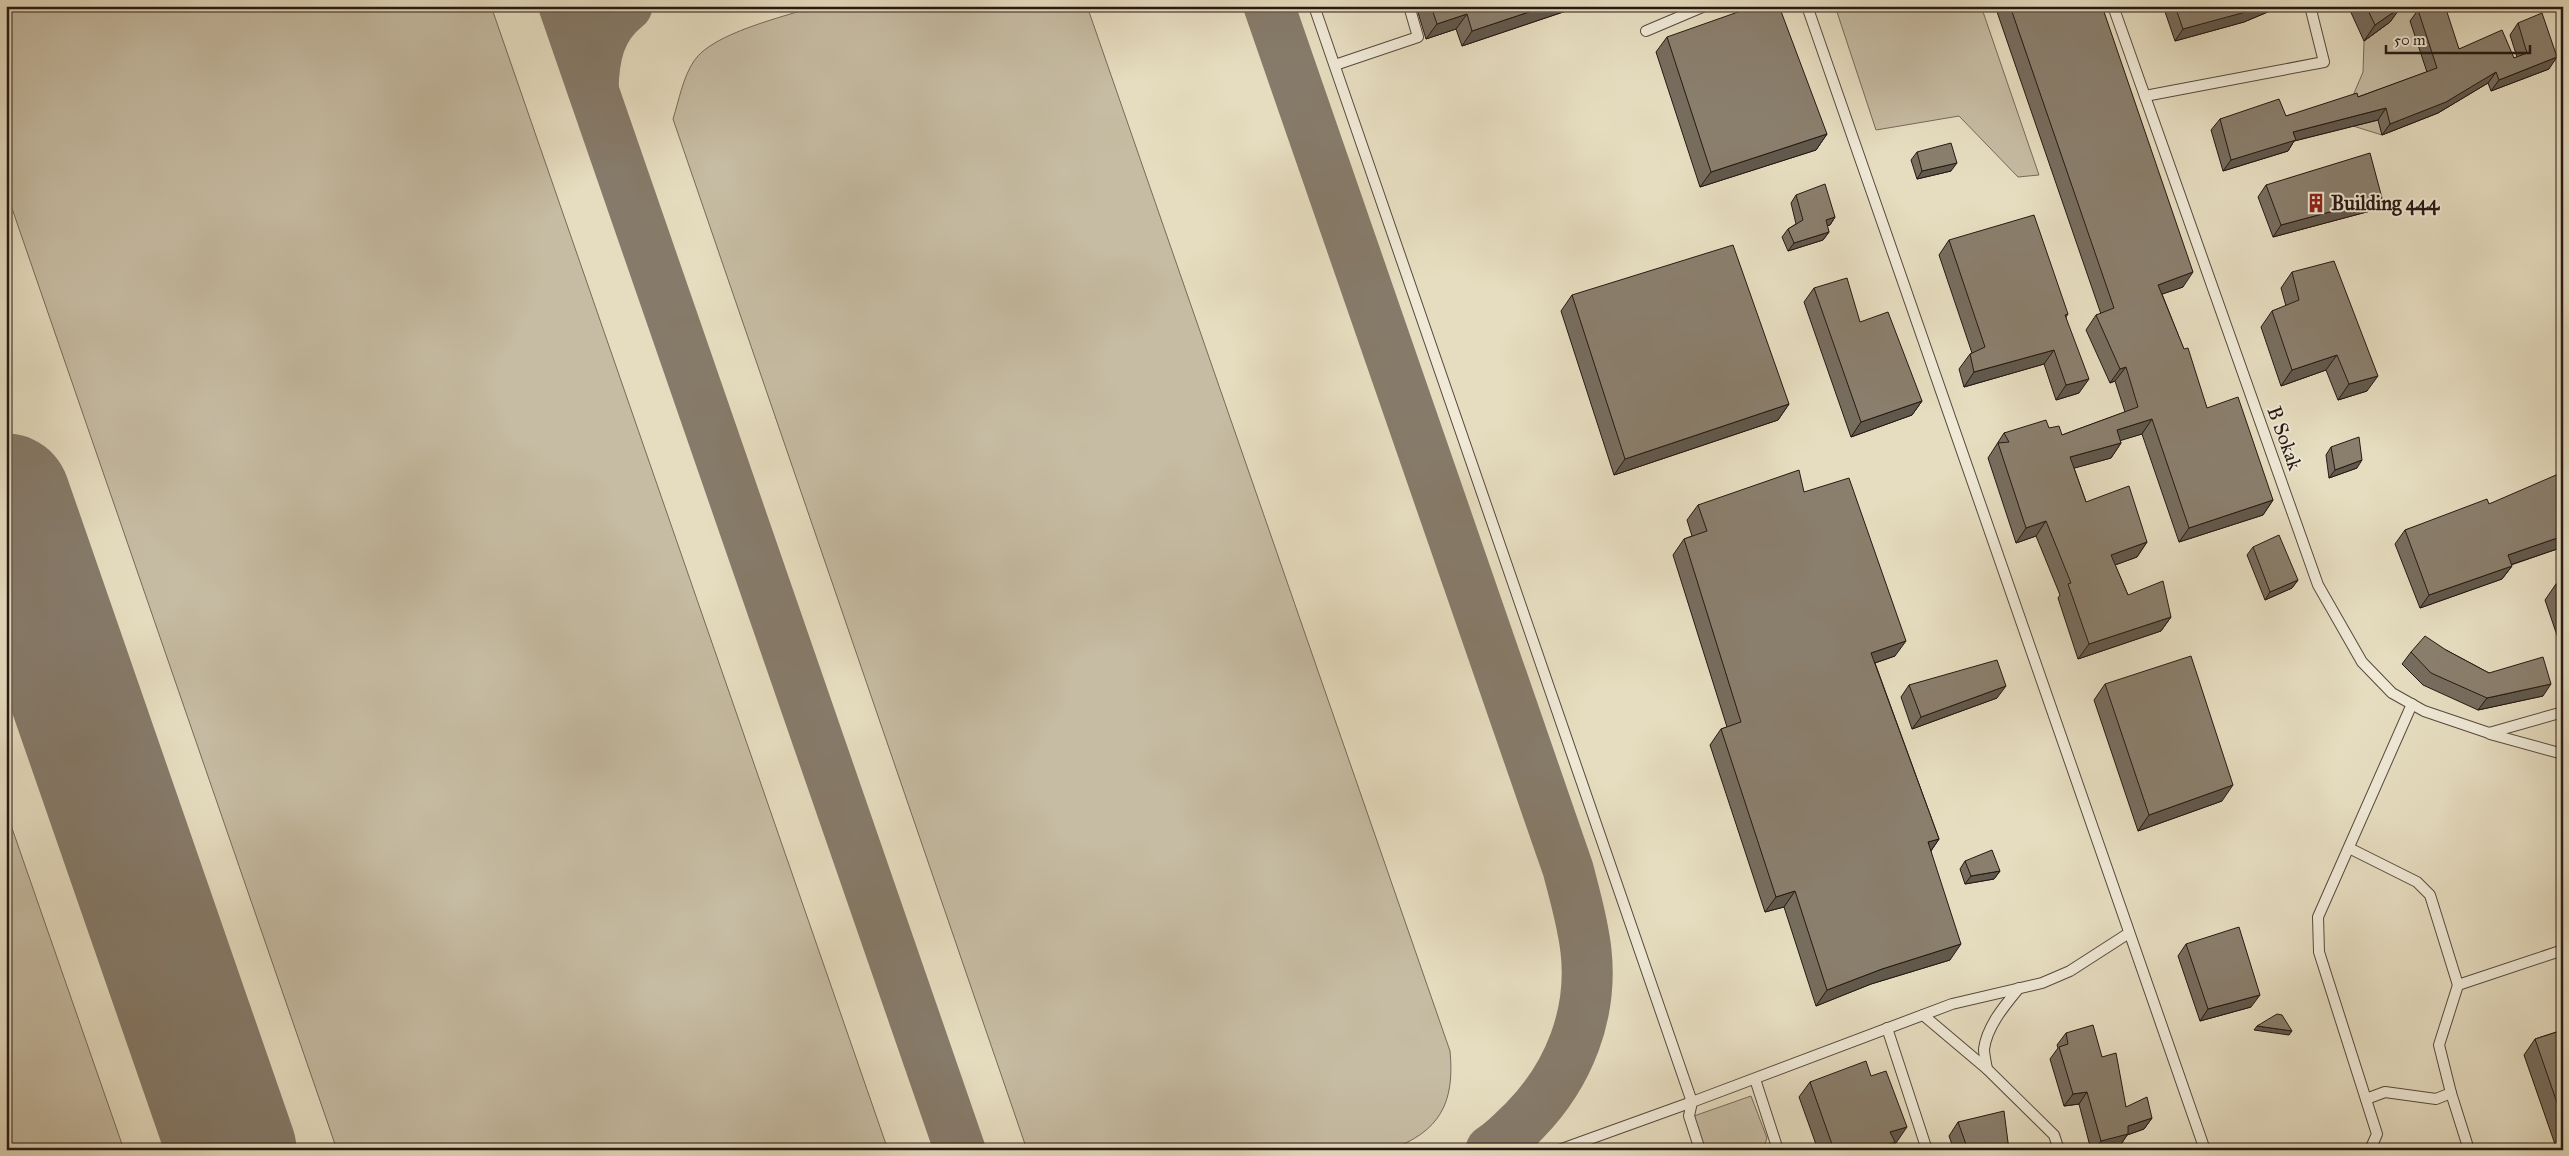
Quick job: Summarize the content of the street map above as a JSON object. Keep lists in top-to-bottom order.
{
  "streets": {
    "lane": ["B Sokak"]
  },
  "places": {
    "building": ["Building 444"]
  },
  "scale_bar": "50 m"
}
